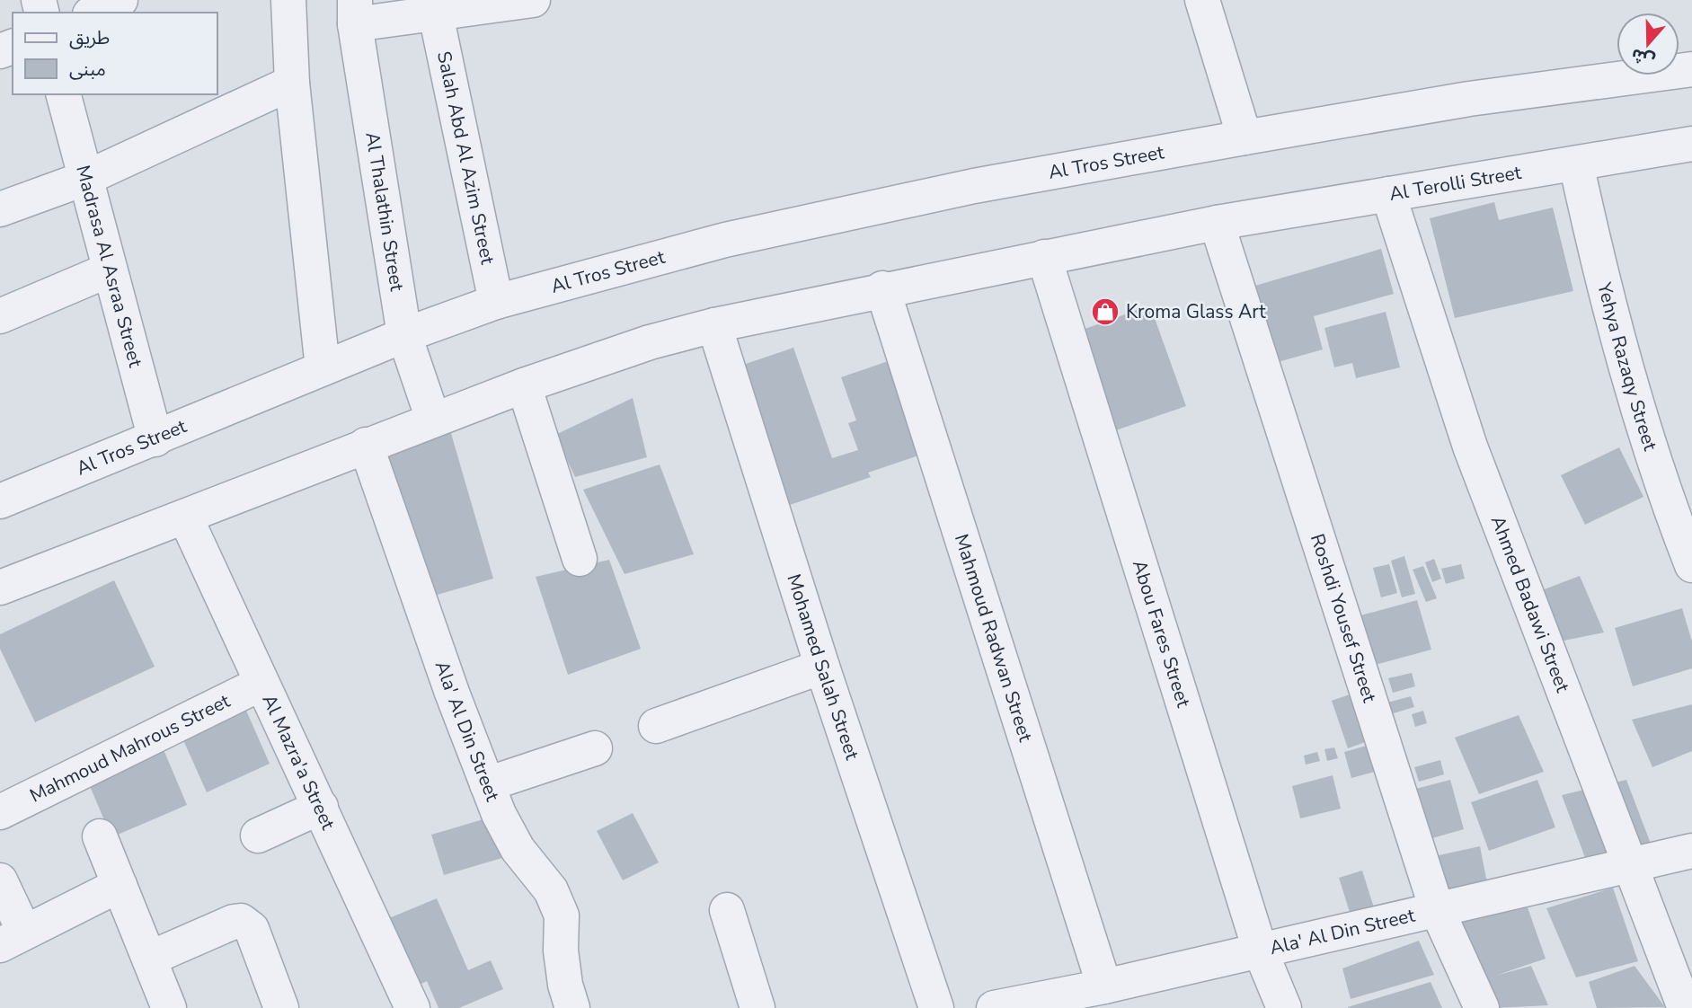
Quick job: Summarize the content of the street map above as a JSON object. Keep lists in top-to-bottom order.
{
  "streets": {
    "street": [
      "Salah Abd Al Azim Street",
      "Al Tros Street",
      "Al Terolli Street",
      "Al Thalathin Street",
      "Madrasa Al Asraa Street",
      "Yehya Razaqy Street",
      "Ahmed Badawi Street",
      "Roshdi Yousef Street",
      "Abou Fares Street",
      "Mahmoud Radwan Street",
      "Mohamed Salah Street",
      "Ala' Al Din Street",
      "Mahmoud Mahrous Street",
      "Al Mazra'a Street"
    ]
  },
  "crossings": [
    ["Salah Abd Al Azim Street", "Al Tros Street"],
    ["Al Tros Street", "Al Thalathin Street"],
    ["Al Tros Street", "Madrasa Al Asraa Street"],
    ["Al Terolli Street", "Yehya Razaqy Street"],
    ["Al Terolli Street", "Ahmed Badawi Street"],
    ["Al Terolli Street", "Roshdi Yousef Street"],
    ["Ahmed Badawi Street", "Ala' Al Din Street"],
    ["Roshdi Yousef Street", "Ala' Al Din Street"],
    ["Abou Fares Street", "Ala' Al Din Street"],
    ["Mahmoud Radwan Street", "Ala' Al Din Street"],
    ["Mahmoud Mahrous Street", "Al Mazra'a Street"]
  ],
  "places": {
    "shop": ["Kroma Glass Art"]
  },
  "legend": ["طريق", "مبنى"],
  "north": "bottom"
}
